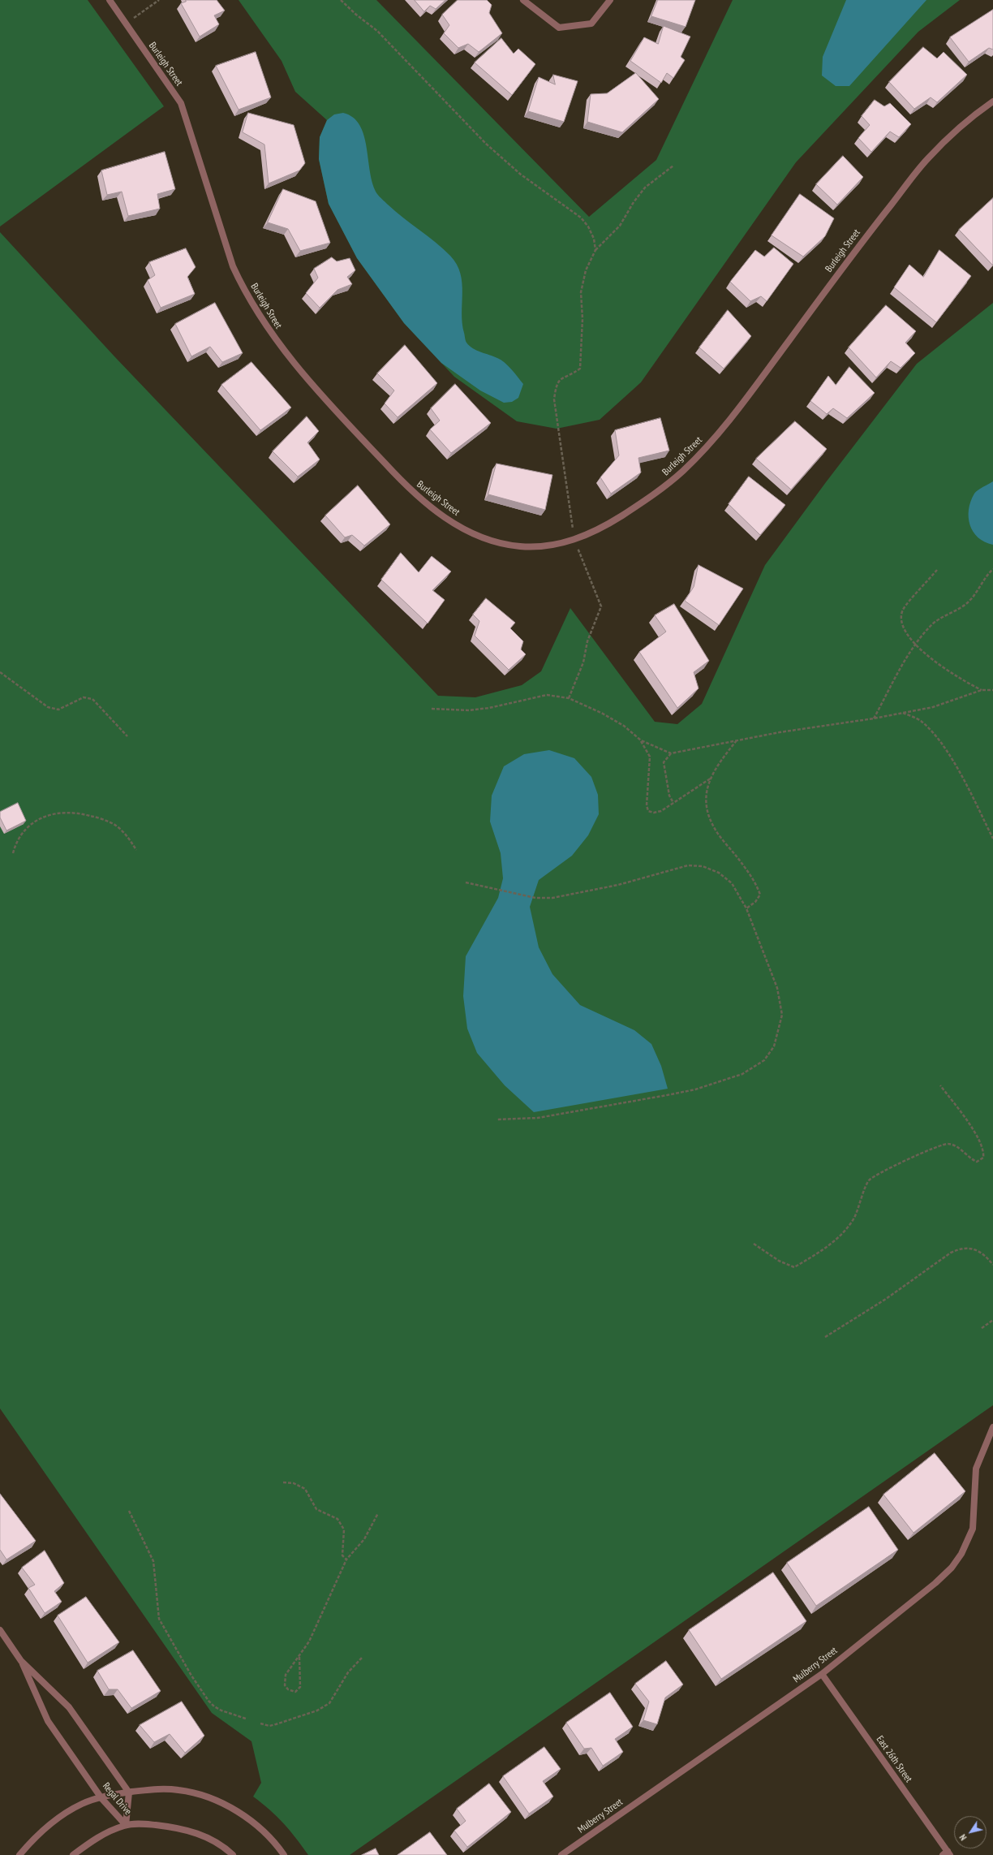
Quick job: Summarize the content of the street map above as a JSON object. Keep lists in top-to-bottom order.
{
  "streets": {
    "street": [
      "Burleigh Street",
      "Mulberry Street",
      "East 26th Street",
      "Regal Drive"
    ]
  },
  "crossings": [
    ["Mulberry Street", "East 26th Street"]
  ],
  "north": "bottom left"
}
